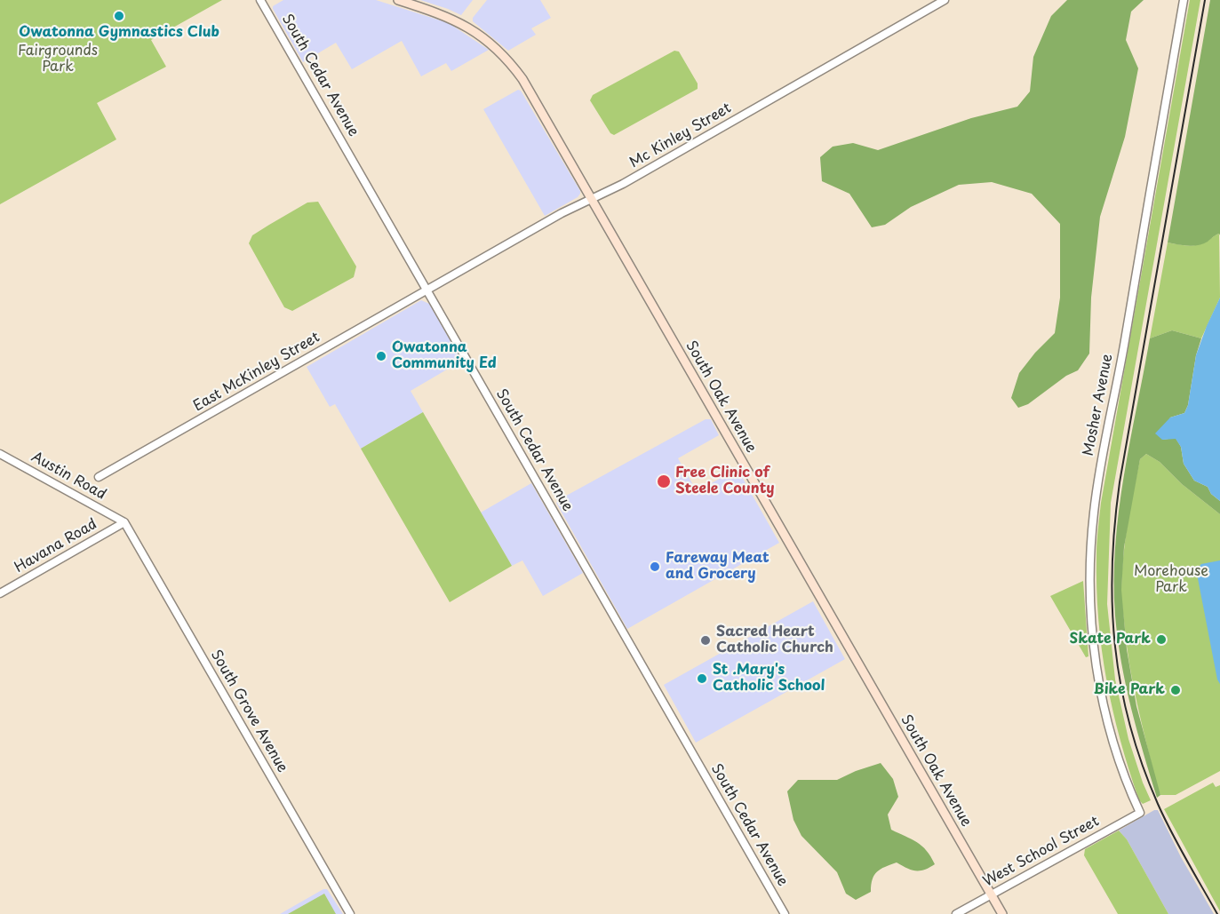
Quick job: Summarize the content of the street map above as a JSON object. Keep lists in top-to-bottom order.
{
  "streets": {
    "main road": ["South Oak Avenue"],
    "street": [
      "South Cedar Avenue",
      "Mc Kinley Street",
      "East McKinley Street",
      "Mosher Avenue",
      "Austin Road",
      "Havana Road",
      "South Grove Avenue",
      "West School Street"
    ]
  },
  "crossings": [
    ["South Cedar Avenue", "Mc Kinley Street"],
    ["South Cedar Avenue", "East McKinley Street"],
    ["Mc Kinley Street", "East McKinley Street"],
    ["Mc Kinley Street", "South Oak Avenue"],
    ["South Oak Avenue", "West School Street"],
    ["Mosher Avenue", "West School Street"],
    ["Austin Road", "Havana Road"],
    ["Austin Road", "South Grove Avenue"],
    ["Havana Road", "South Grove Avenue"]
  ],
  "parks": ["Fairgrounds Park", "Morehouse Park"],
  "places": [
    "Owatonna Gymnastics Club",
    "Owatonna Community Ed",
    "Free Clinic of Steele County",
    "Fareway Meat and Grocery",
    "Skate Park",
    "Sacred Heart Catholic Church",
    "St .Mary's Catholic School",
    "Bike Park"
  ]
}
